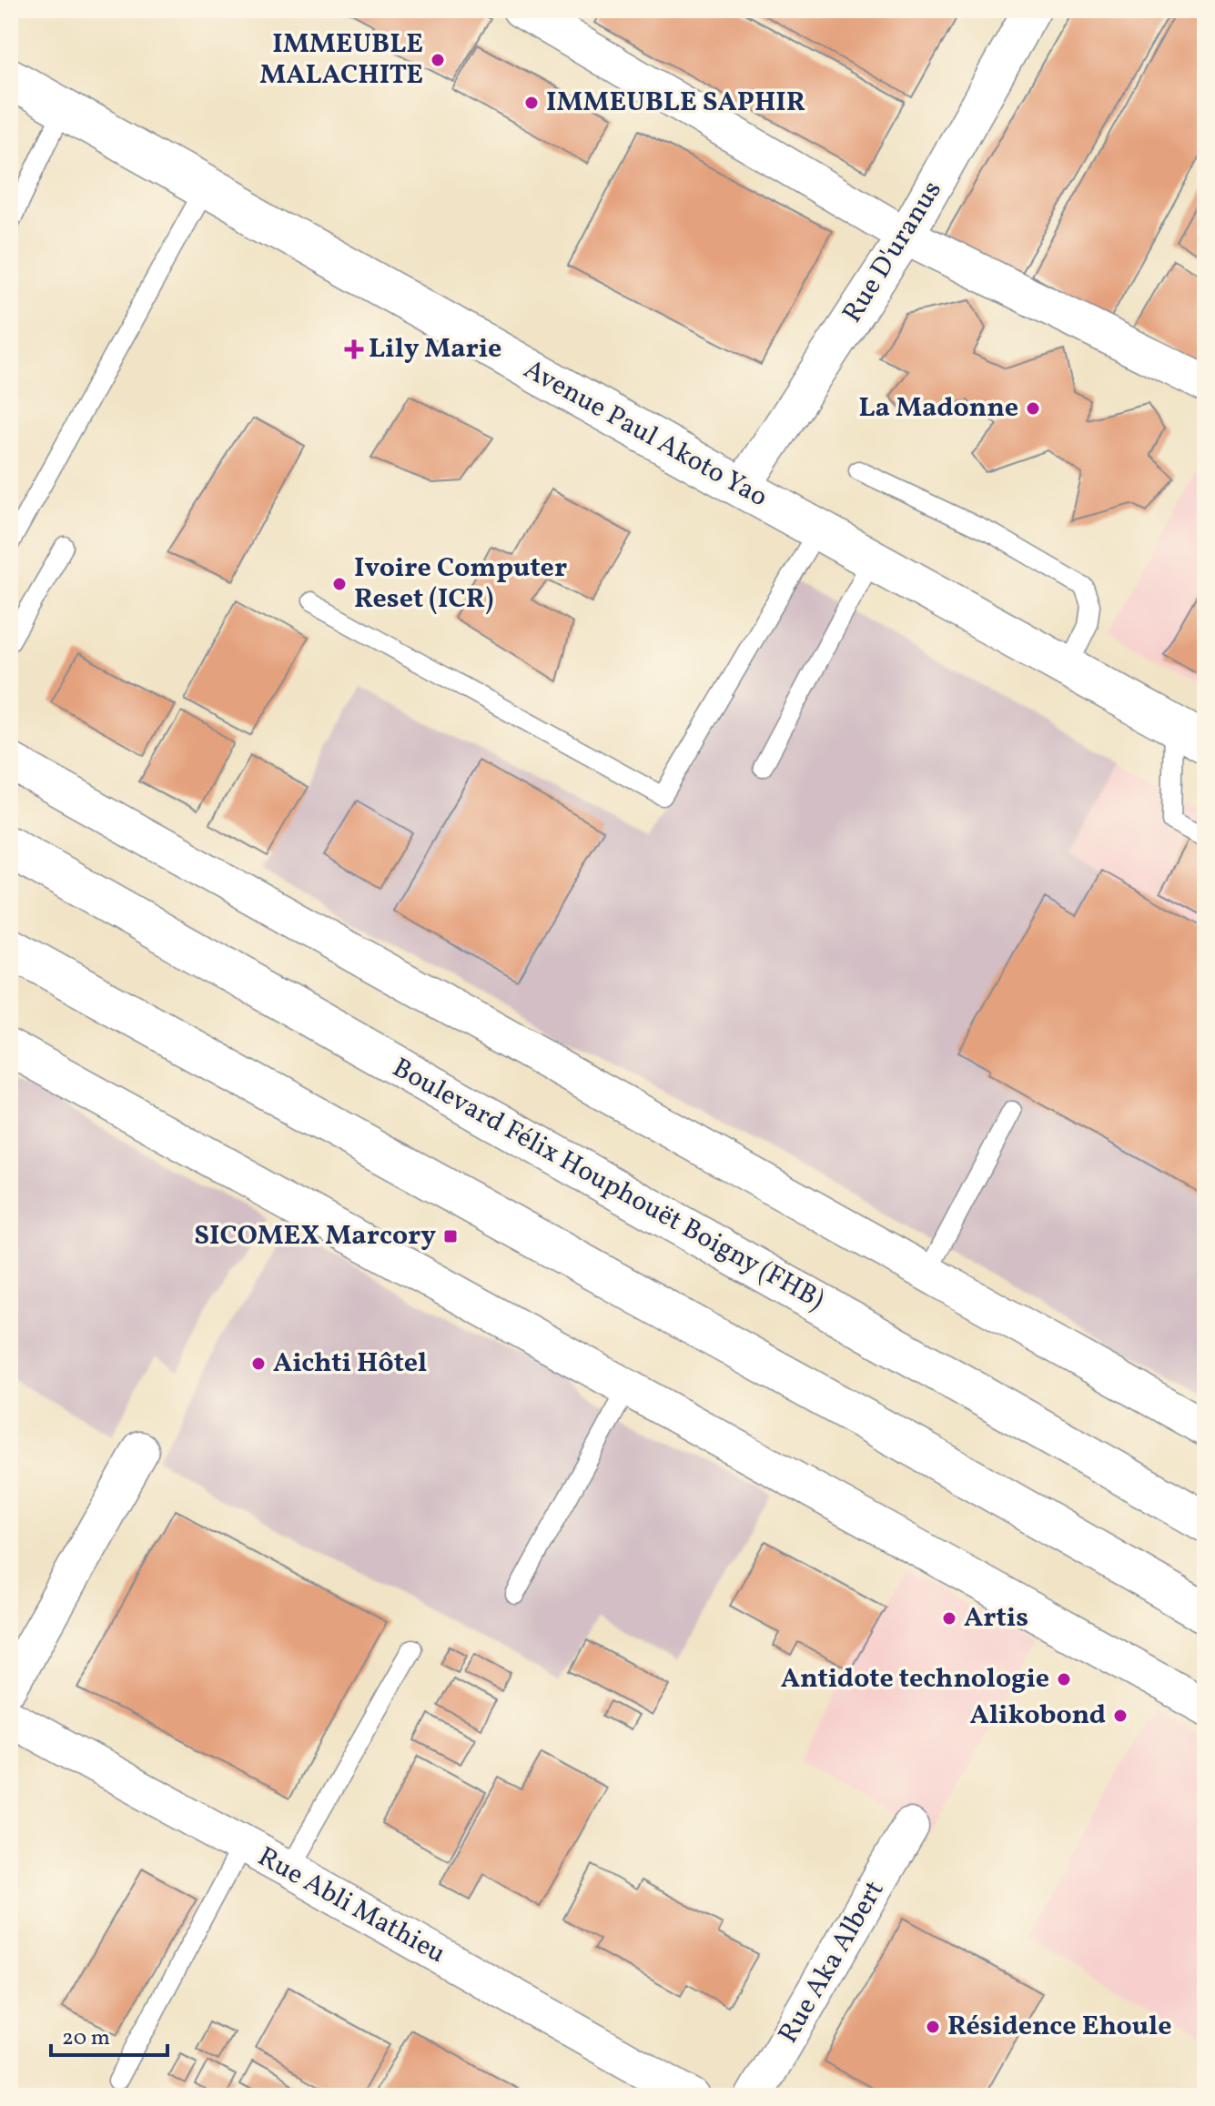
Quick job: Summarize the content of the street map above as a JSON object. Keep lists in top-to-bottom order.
{
  "streets": {
    "main road": ["Avenue Paul Akoto Yao", "Boulevard Félix Houphouët Boigny (FHB)"],
    "street": ["Rue D'uranus", "Rue Abli Mathieu", "Rue Aka Albert"]
  },
  "crossings": [
    ["Rue D'uranus", "Avenue Paul Akoto Yao"]
  ],
  "places": {
    "other": [
      "IMMEUBLE MALACHITE",
      "IMMEUBLE SAPHIR",
      "La Madonne",
      "Ivoire Computer Reset (ICR)",
      "Aichti Hôtel",
      "Artis",
      "Antidote technologie",
      "Alikobond",
      "Résidence Ehoule"
    ],
    "health": ["Lily Marie"],
    "transit": ["SICOMEX Marcory"]
  },
  "scale_bar": "20 m"
}
